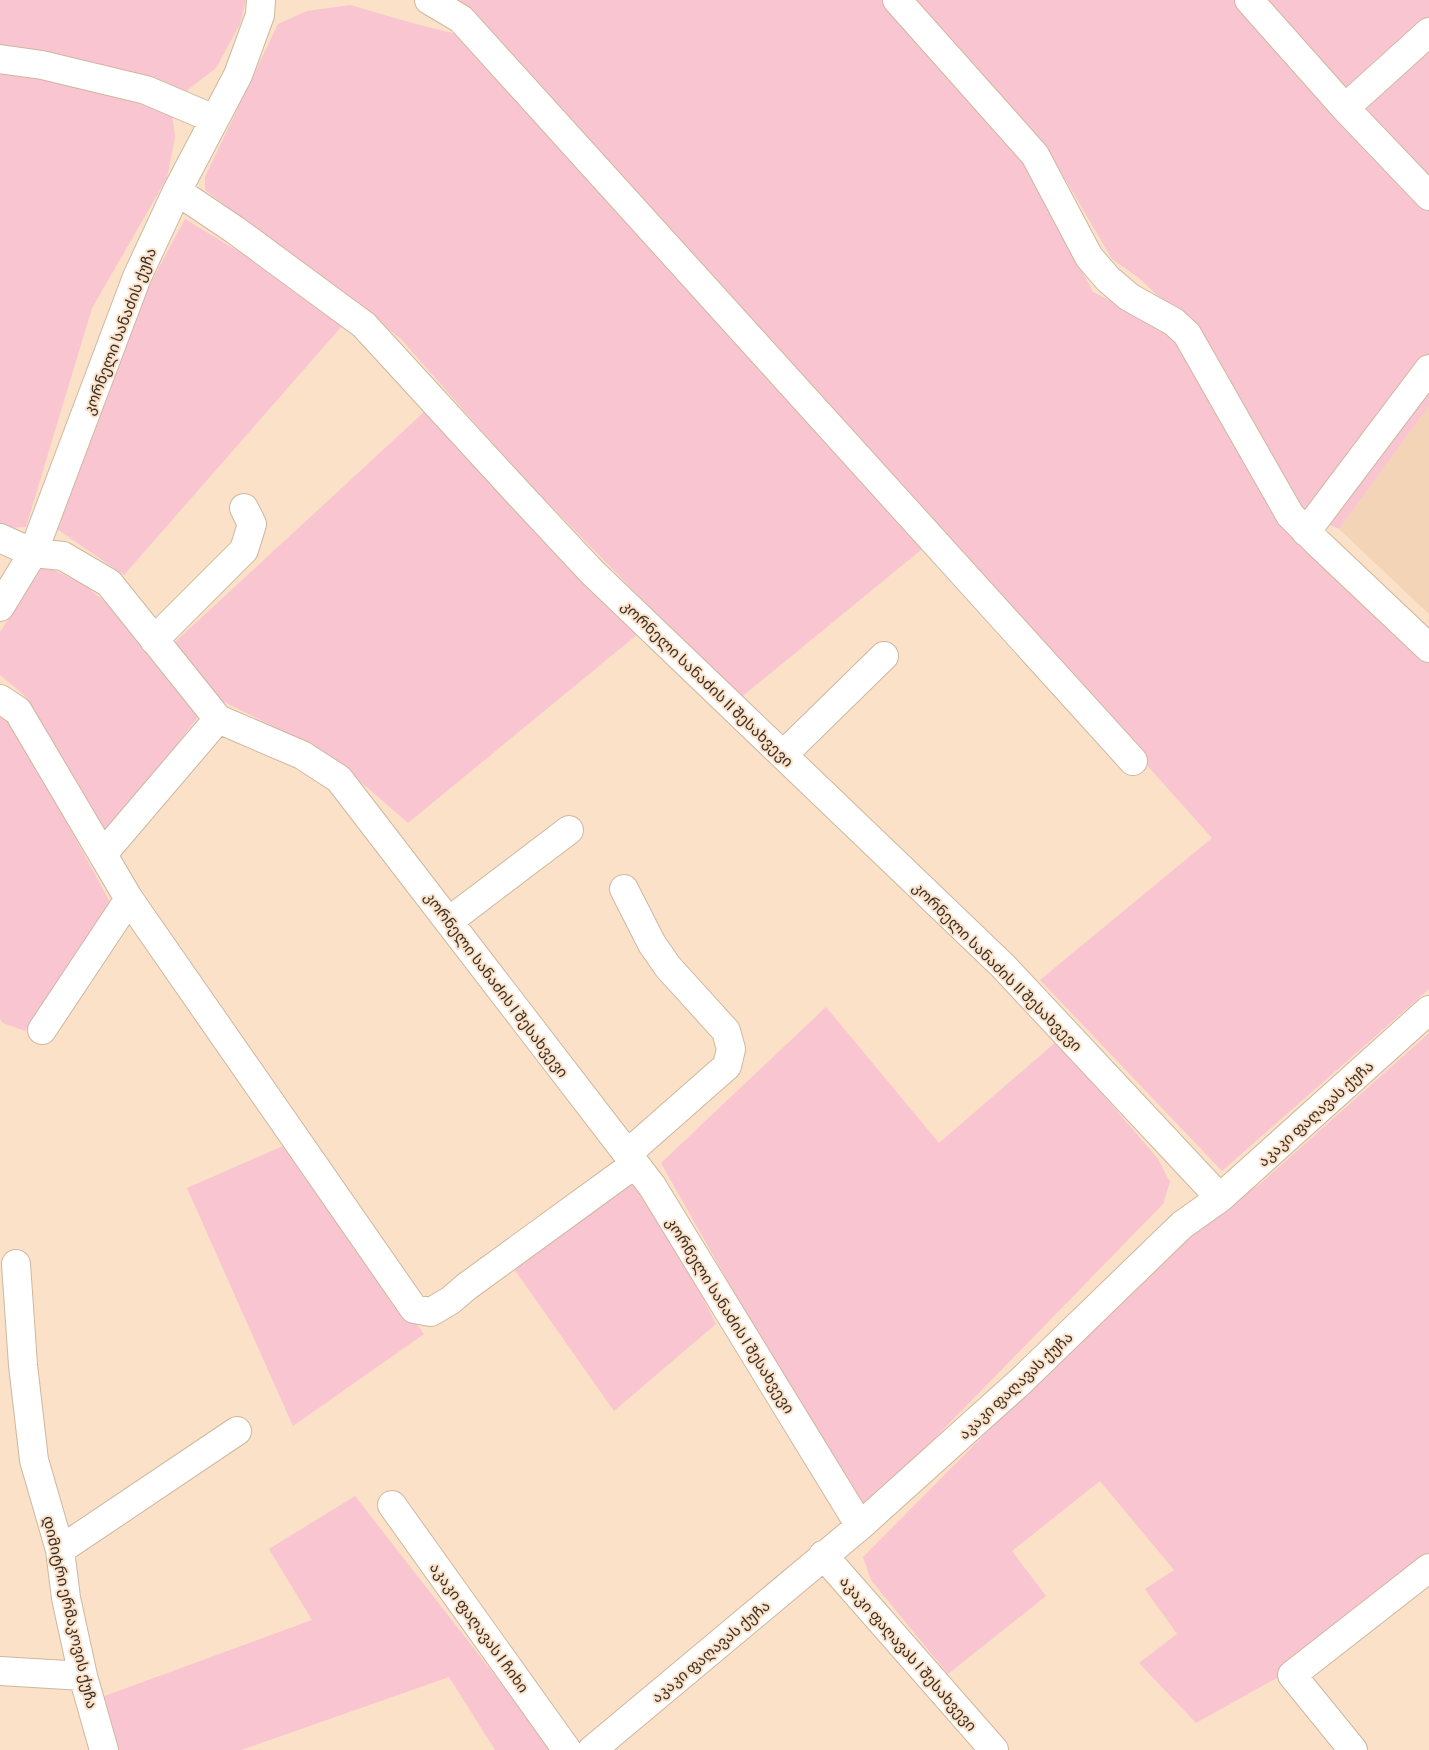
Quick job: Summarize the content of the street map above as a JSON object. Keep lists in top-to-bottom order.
{
  "streets": {
    "street": [
      "კორნელი სანაძის ქუჩა",
      "კორნელი სანაძის II შესახვევი",
      "კორნელი სანაძის I შესახვევი",
      "აკაკი ფაღავას ქუჩა",
      "დიმიტრი ერმაკოვის ქუჩა",
      "აკაკი ფაღავას I ჩიხი",
      "აკაკი ფაღავას I შესახვევი"
    ]
  },
  "crossings": [
    ["კორნელი სანაძის ქუჩა", "კორნელი სანაძის II შესახვევი"],
    ["კორნელი სანაძის ქუჩა", "კორნელი სანაძის I შესახვევი"],
    ["კორნელი სანაძის II შესახვევი", "აკაკი ფაღავას ქუჩა"],
    ["კორნელი სანაძის I შესახვევი", "აკაკი ფაღავას ქუჩა"],
    ["აკაკი ფაღავას ქუჩა", "აკაკი ფაღავას I შესახვევი"]
  ]
}
